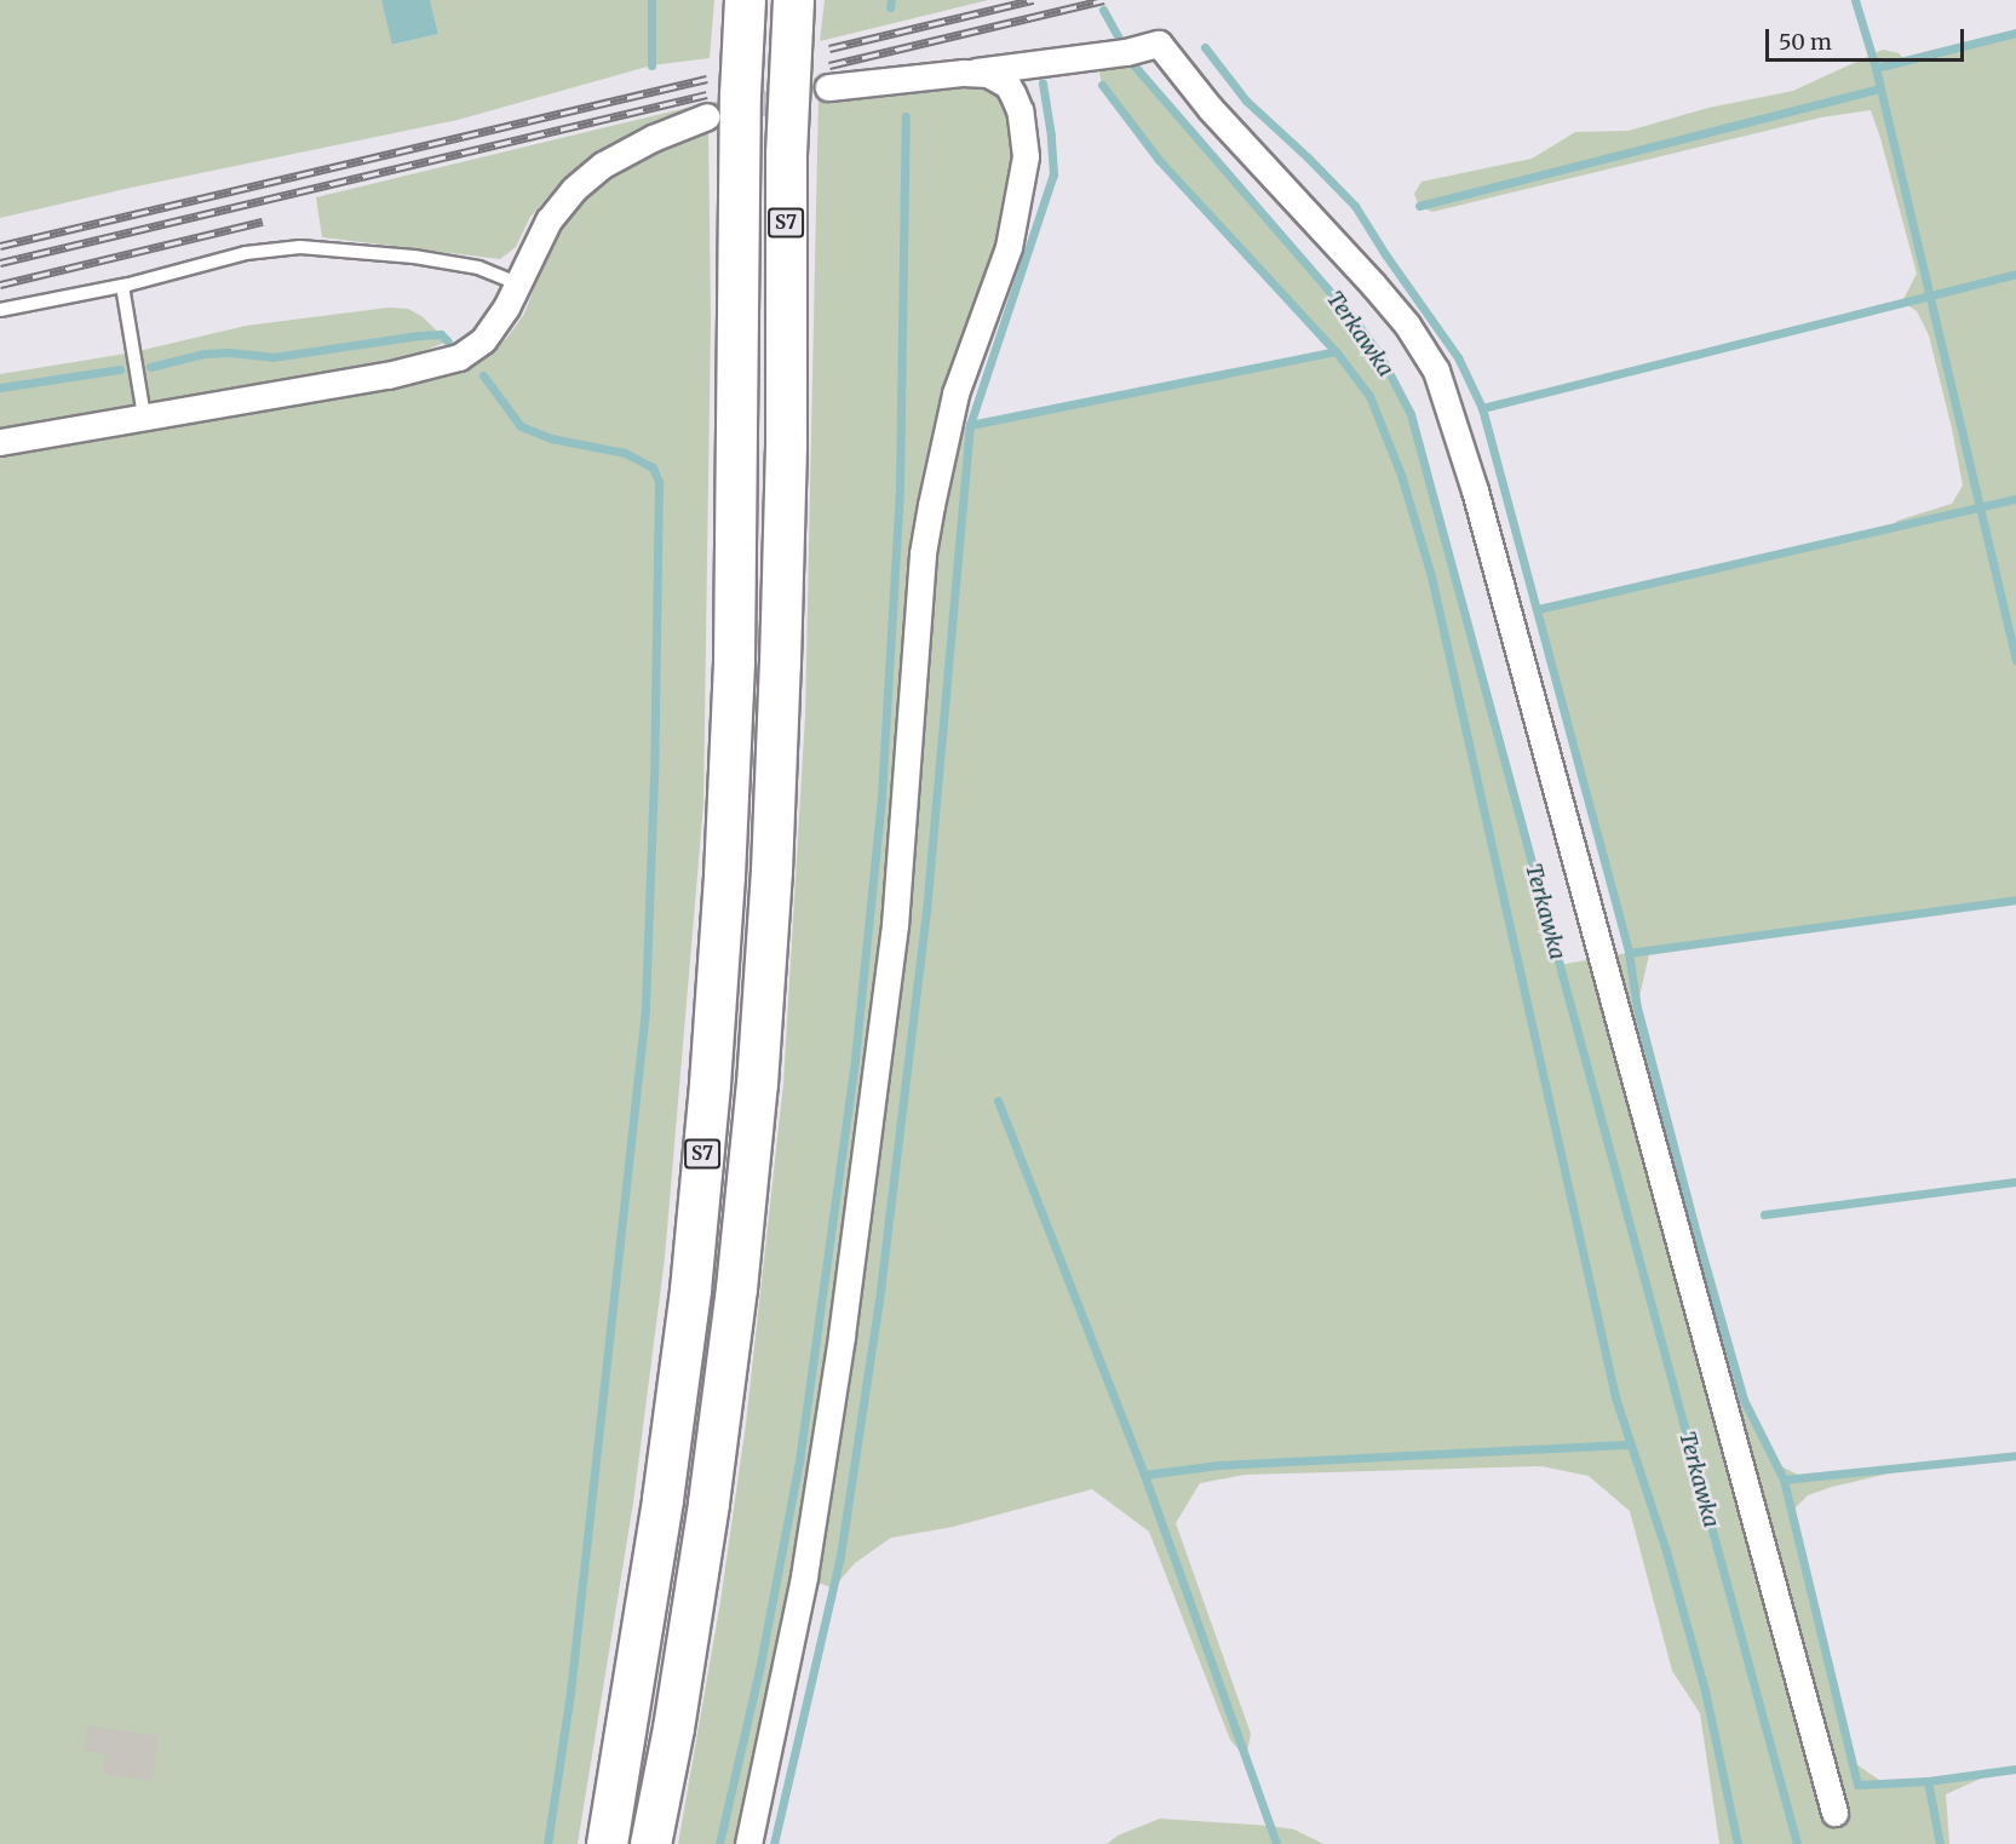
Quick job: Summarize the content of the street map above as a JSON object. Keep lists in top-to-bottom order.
{
  "streets": {
    "highway": ["S7"]
  },
  "water": ["Terkawka"],
  "scale_bar": "50 m"
}
